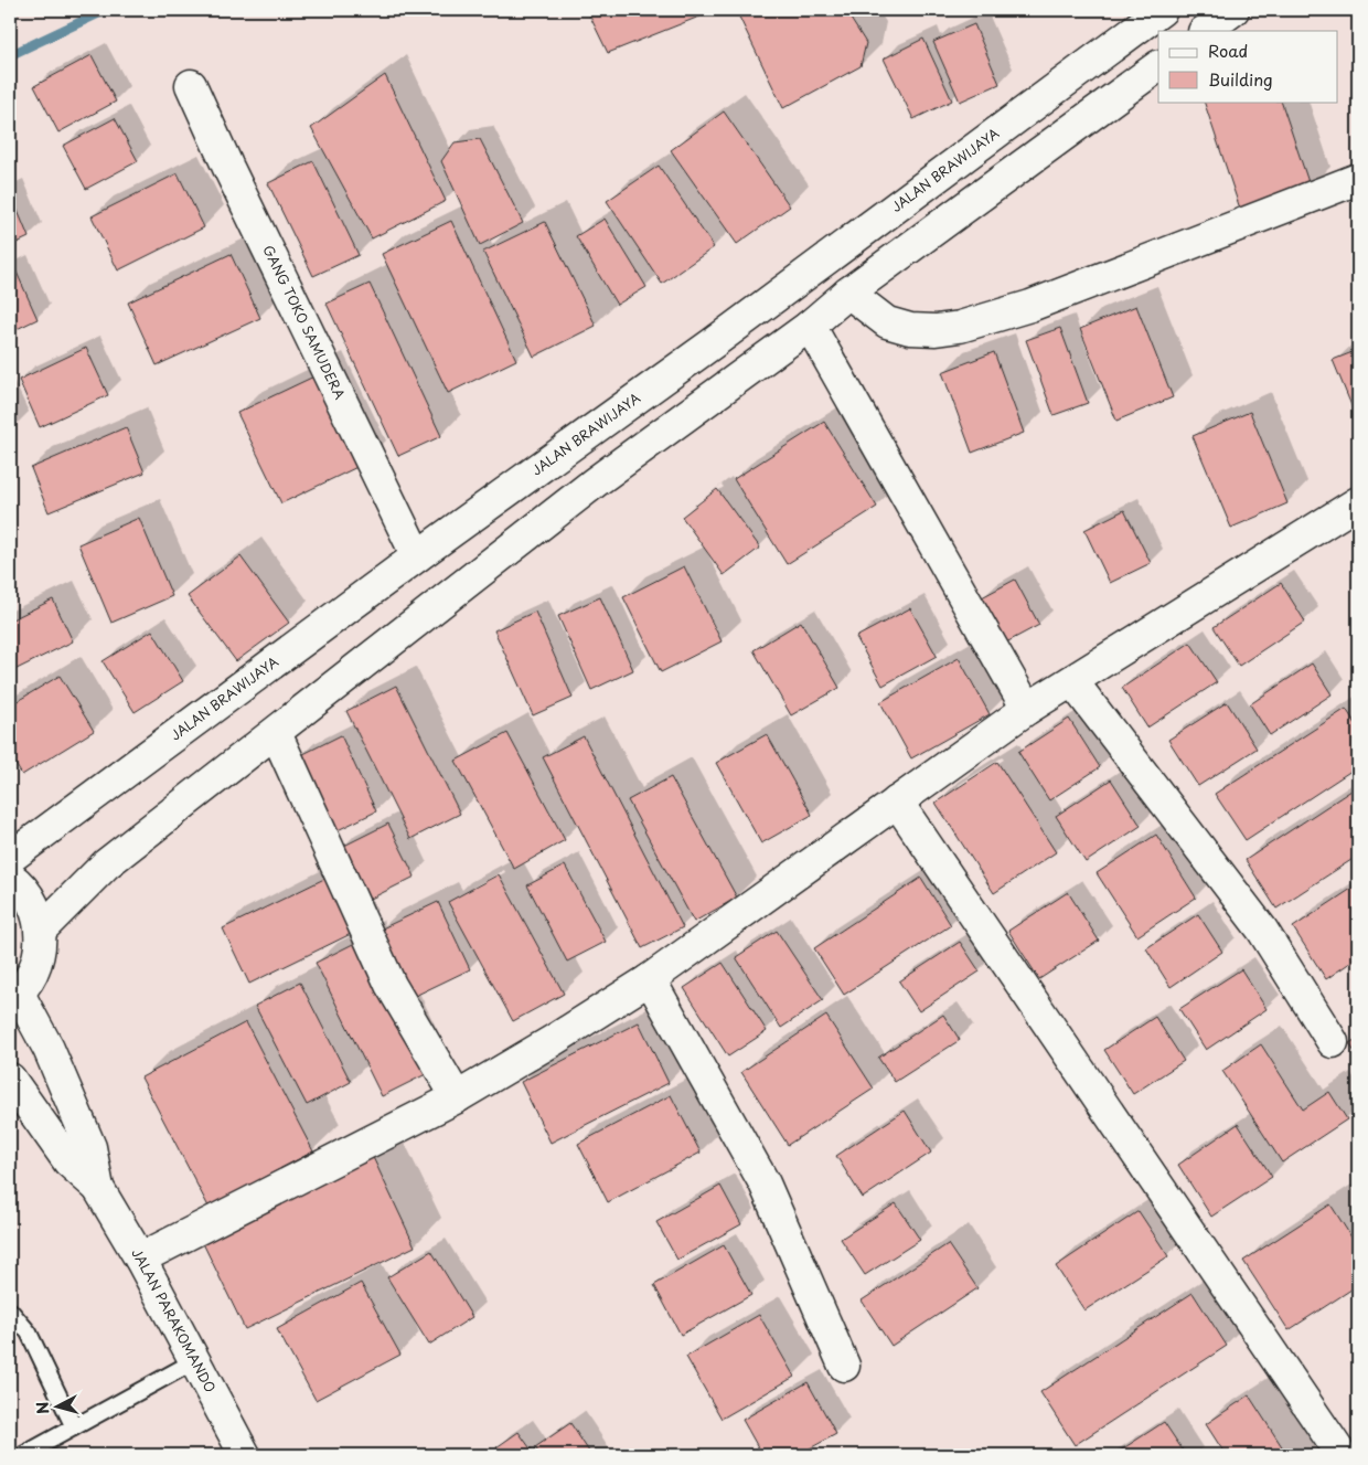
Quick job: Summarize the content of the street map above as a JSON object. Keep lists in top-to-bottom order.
{
  "streets": {
    "main road": ["JALAN BRAWIJAYA", "GANG TOKO SAMUDERA", "JALAN PARAKOMANDO"]
  },
  "crossings": [
    ["JALAN BRAWIJAYA", "GANG TOKO SAMUDERA"]
  ],
  "legend": ["Road", "Building"],
  "north": "left"
}
